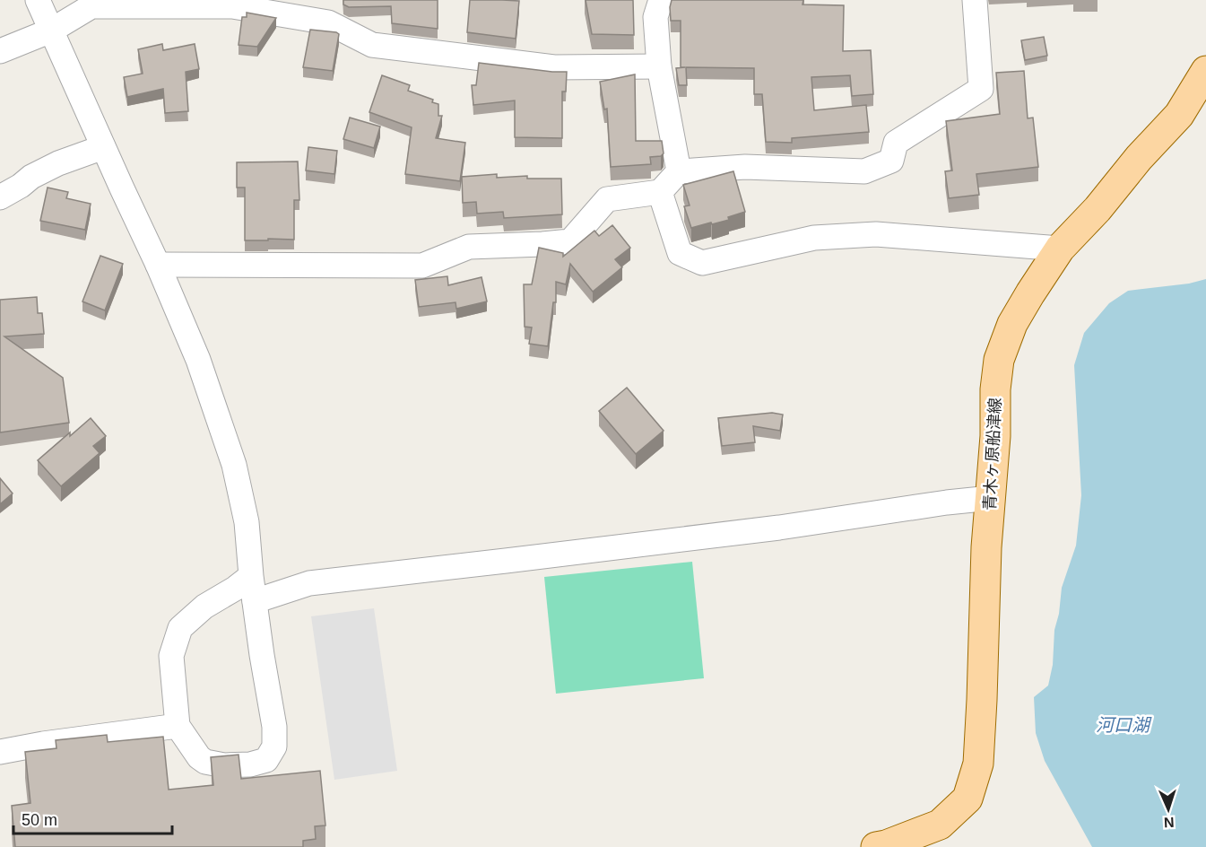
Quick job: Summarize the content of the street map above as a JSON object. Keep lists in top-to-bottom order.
{
  "streets": {
    "main road": ["青木ヶ原船津線"]
  },
  "water": ["河口湖"],
  "scale_bar": "50 m",
  "north": "bottom"
}
